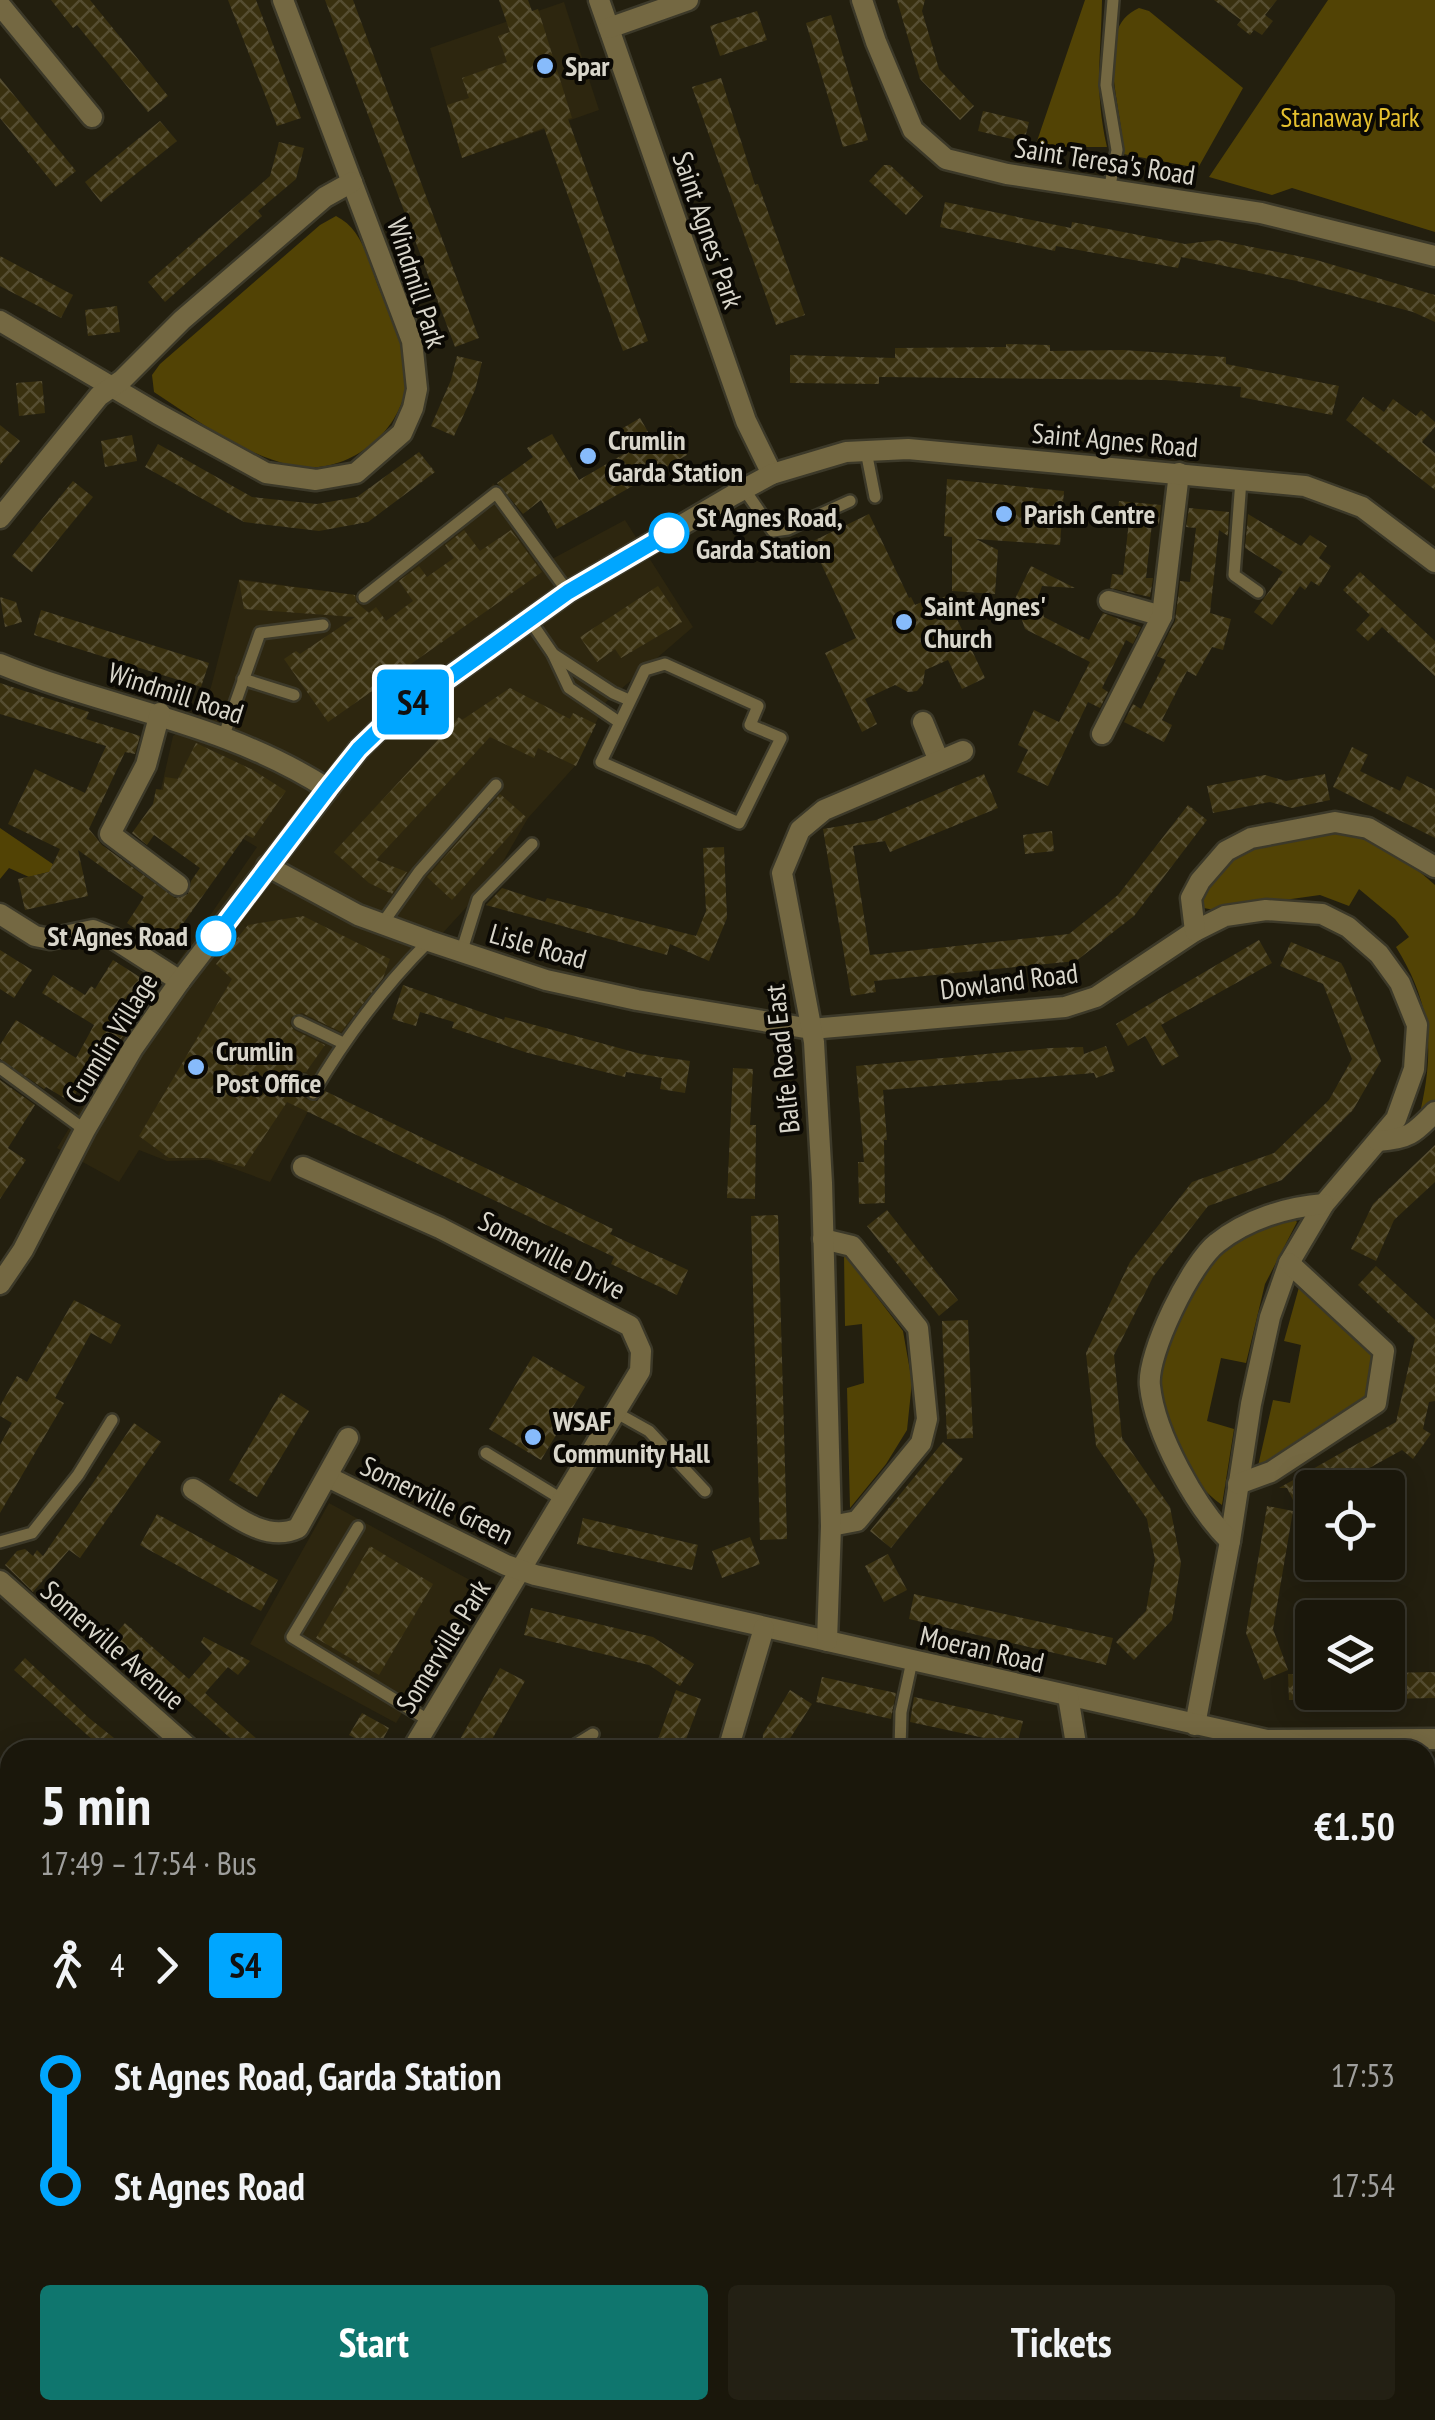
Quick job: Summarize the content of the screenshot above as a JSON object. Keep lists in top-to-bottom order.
{
  "streets": {
    "street": [
      "Saint Teresa's Road",
      "Saint Agnes' Park",
      "Windmill Park",
      "Saint Agnes Road",
      "Windmill Road",
      "Lisle Road",
      "Dowland Road",
      "Crumlin Village",
      "Balfe Road East",
      "Somerville Drive",
      "Somerville Green",
      "Somerville Avenue",
      "Somerville Park",
      "Moeran Road"
    ]
  },
  "crossings": [
    ["Saint Agnes' Park", "Saint Agnes Road"],
    ["Saint Agnes Road", "Crumlin Village"],
    ["Windmill Road", "Crumlin Village"],
    ["Lisle Road", "Dowland Road"],
    ["Lisle Road", "Crumlin Village"],
    ["Lisle Road", "Balfe Road East"],
    ["Dowland Road", "Balfe Road East"],
    ["Dowland Road", "Moeran Road"],
    ["Balfe Road East", "Moeran Road"],
    ["Somerville Drive", "Somerville Green"],
    ["Somerville Drive", "Somerville Park"],
    ["Somerville Drive", "Moeran Road"],
    ["Somerville Green", "Somerville Park"],
    ["Somerville Green", "Moeran Road"],
    ["Somerville Park", "Moeran Road"]
  ],
  "parks": ["Stanaway Park"],
  "places": [
    "Spar",
    "Crumlin Garda Station",
    "Parish Centre",
    "St Agnes Road, Garda Station",
    "Saint Agnes' Church",
    "St Agnes Road",
    "Crumlin Post Office",
    "WSAF Community Hall"
  ],
  "lines": ["bus line S4"],
  "page": {
    "on_map": "S4",
    "heading": ["5 min", "17:49 – 17:54 · Bus", "€1.50"],
    "legs": ["4", "S4"],
    "list": [
      {
        "name": "St Agnes Road, Garda Station",
        "value": "17:53"
      },
      {
        "name": "St Agnes Road",
        "value": "17:54"
      }
    ],
    "buttons": ["Start", "Tickets"]
  }
}
